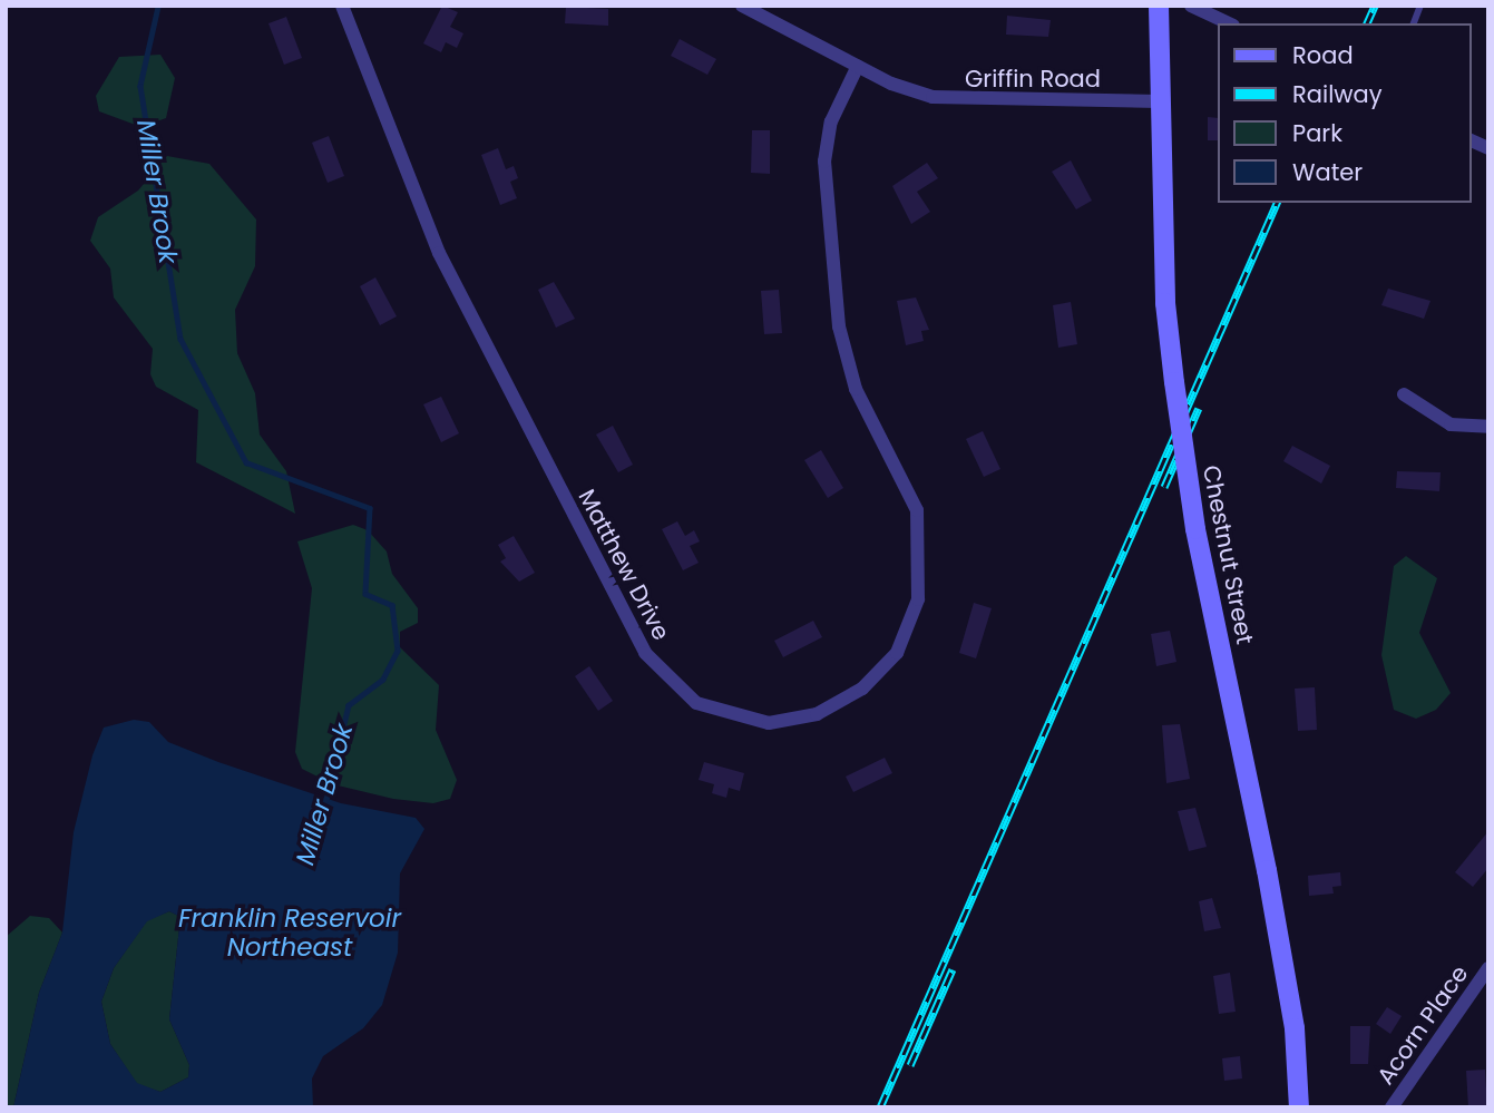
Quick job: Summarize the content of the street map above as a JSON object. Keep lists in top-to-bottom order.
{
  "streets": {
    "main road": ["Chestnut Street"],
    "street": ["Griffin Road", "Matthew Drive", "Acorn Place"]
  },
  "crossings": [
    ["Griffin Road", "Chestnut Street"],
    ["Griffin Road", "Matthew Drive"]
  ],
  "water": ["Miller Brook", "Franklin Reservoir Northeast"],
  "legend": [
    "Road",
    "Railway",
    "Park",
    "Water"
  ]
}
